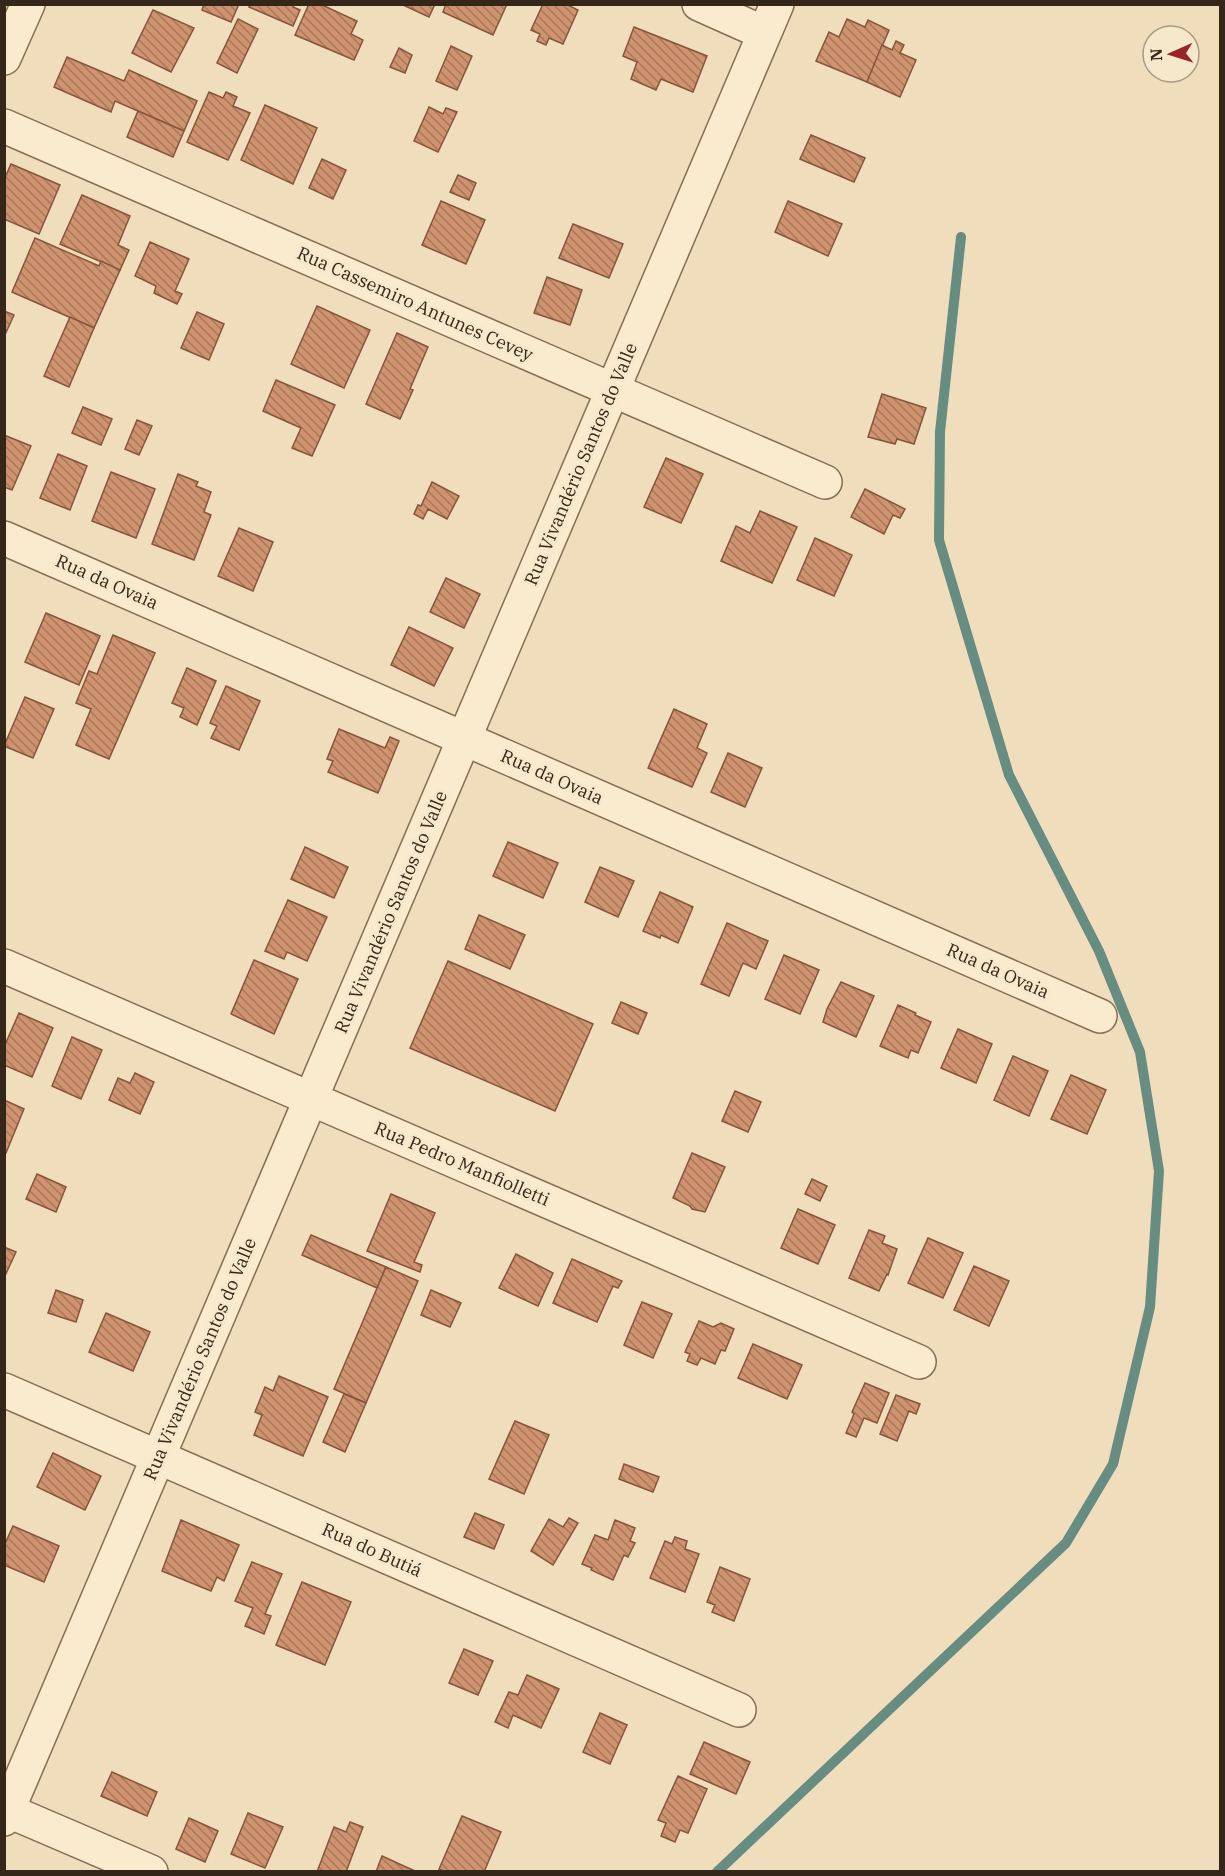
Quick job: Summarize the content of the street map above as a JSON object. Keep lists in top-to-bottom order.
{
  "streets": {
    "street": [
      "Rua Cassemiro Antunes Cevey",
      "Rua Vivandério Santos do Valle",
      "Rua da Ovaia",
      "Rua Pedro Manfiolletti",
      "Rua do Butiá"
    ]
  },
  "crossings": [
    ["Rua Cassemiro Antunes Cevey", "Rua Vivandério Santos do Valle"],
    ["Rua Vivandério Santos do Valle", "Rua da Ovaia"],
    ["Rua Vivandério Santos do Valle", "Rua Pedro Manfiolletti"],
    ["Rua Vivandério Santos do Valle", "Rua do Butiá"]
  ],
  "north": "left"
}
